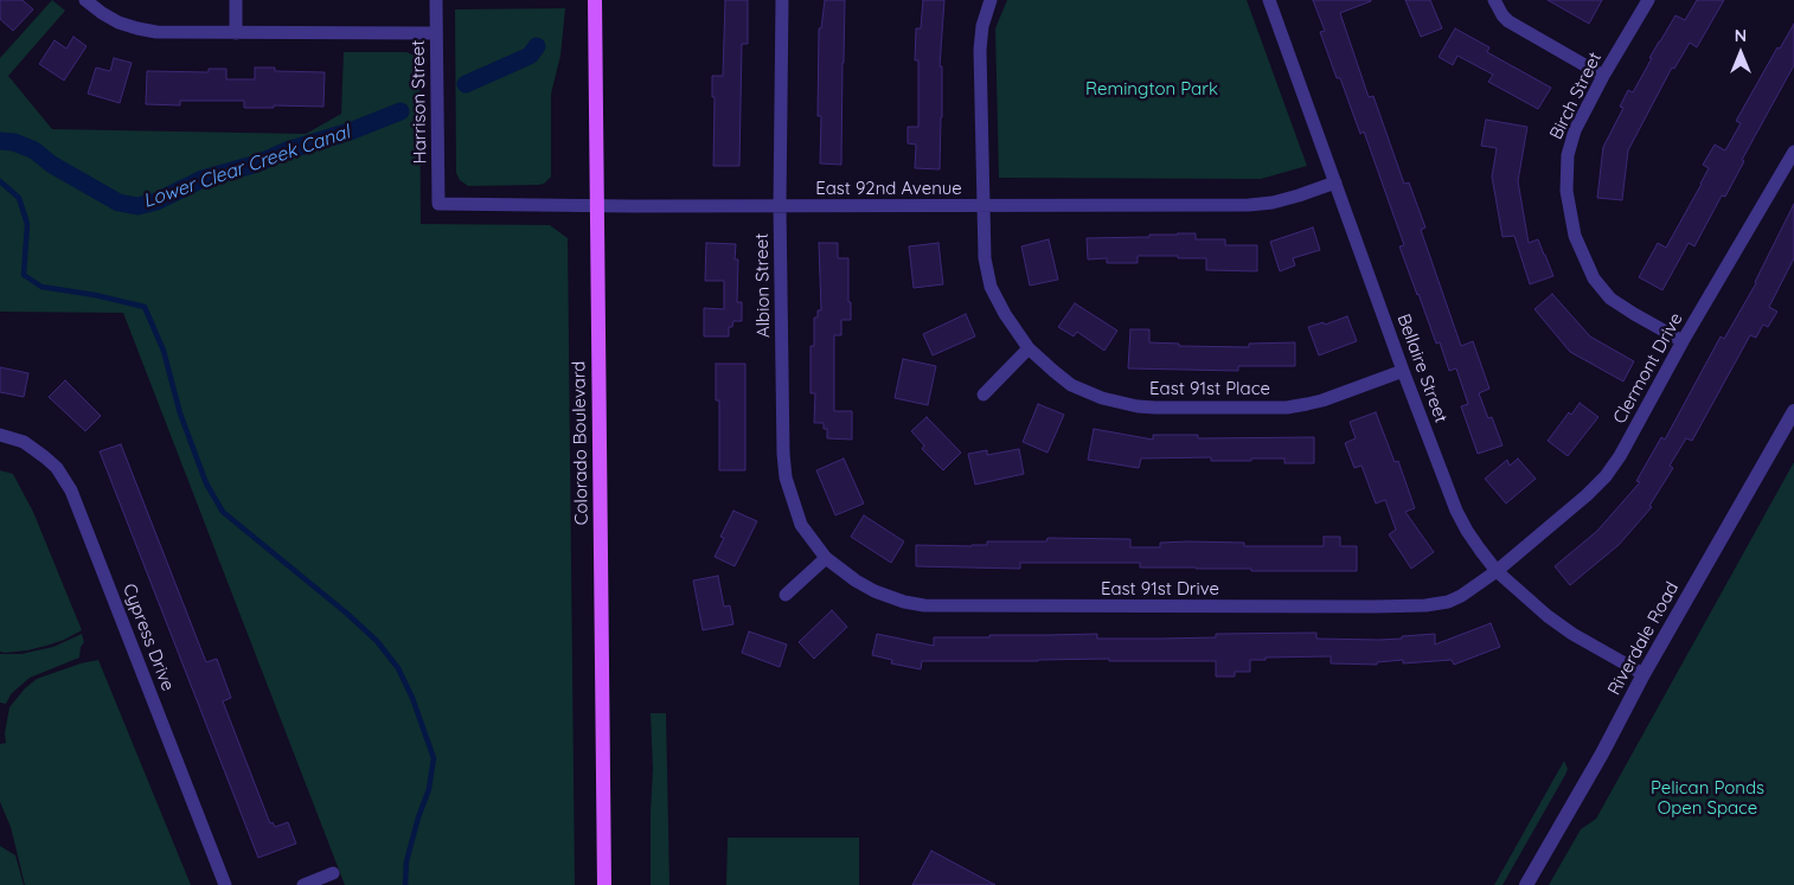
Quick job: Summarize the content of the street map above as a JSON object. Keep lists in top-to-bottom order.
{
  "streets": {
    "main road": ["Colorado Boulevard"],
    "street": [
      "Birch Street",
      "Harrison Street",
      "East 92nd Avenue",
      "Albion Street",
      "Bellaire Street",
      "Clermont Drive",
      "East 91st Place",
      "East 91st Drive",
      "Cypress Drive",
      "Riverdale Road"
    ]
  },
  "crossings": [
    ["Birch Street", "Clermont Drive"],
    ["Harrison Street", "East 92nd Avenue"],
    ["East 92nd Avenue", "Albion Street"],
    ["East 92nd Avenue", "Bellaire Street"],
    ["East 92nd Avenue", "East 91st Place"],
    ["East 92nd Avenue", "Colorado Boulevard"],
    ["Albion Street", "East 91st Drive"],
    ["Bellaire Street", "Clermont Drive"],
    ["Bellaire Street", "East 91st Place"],
    ["Bellaire Street", "East 91st Drive"],
    ["Bellaire Street", "Riverdale Road"],
    ["Clermont Drive", "East 91st Drive"]
  ],
  "water": ["Lower Clear Creek Canal"],
  "parks": ["Remington Park", "Pelican Ponds Open Space"],
  "north": "top"
}
